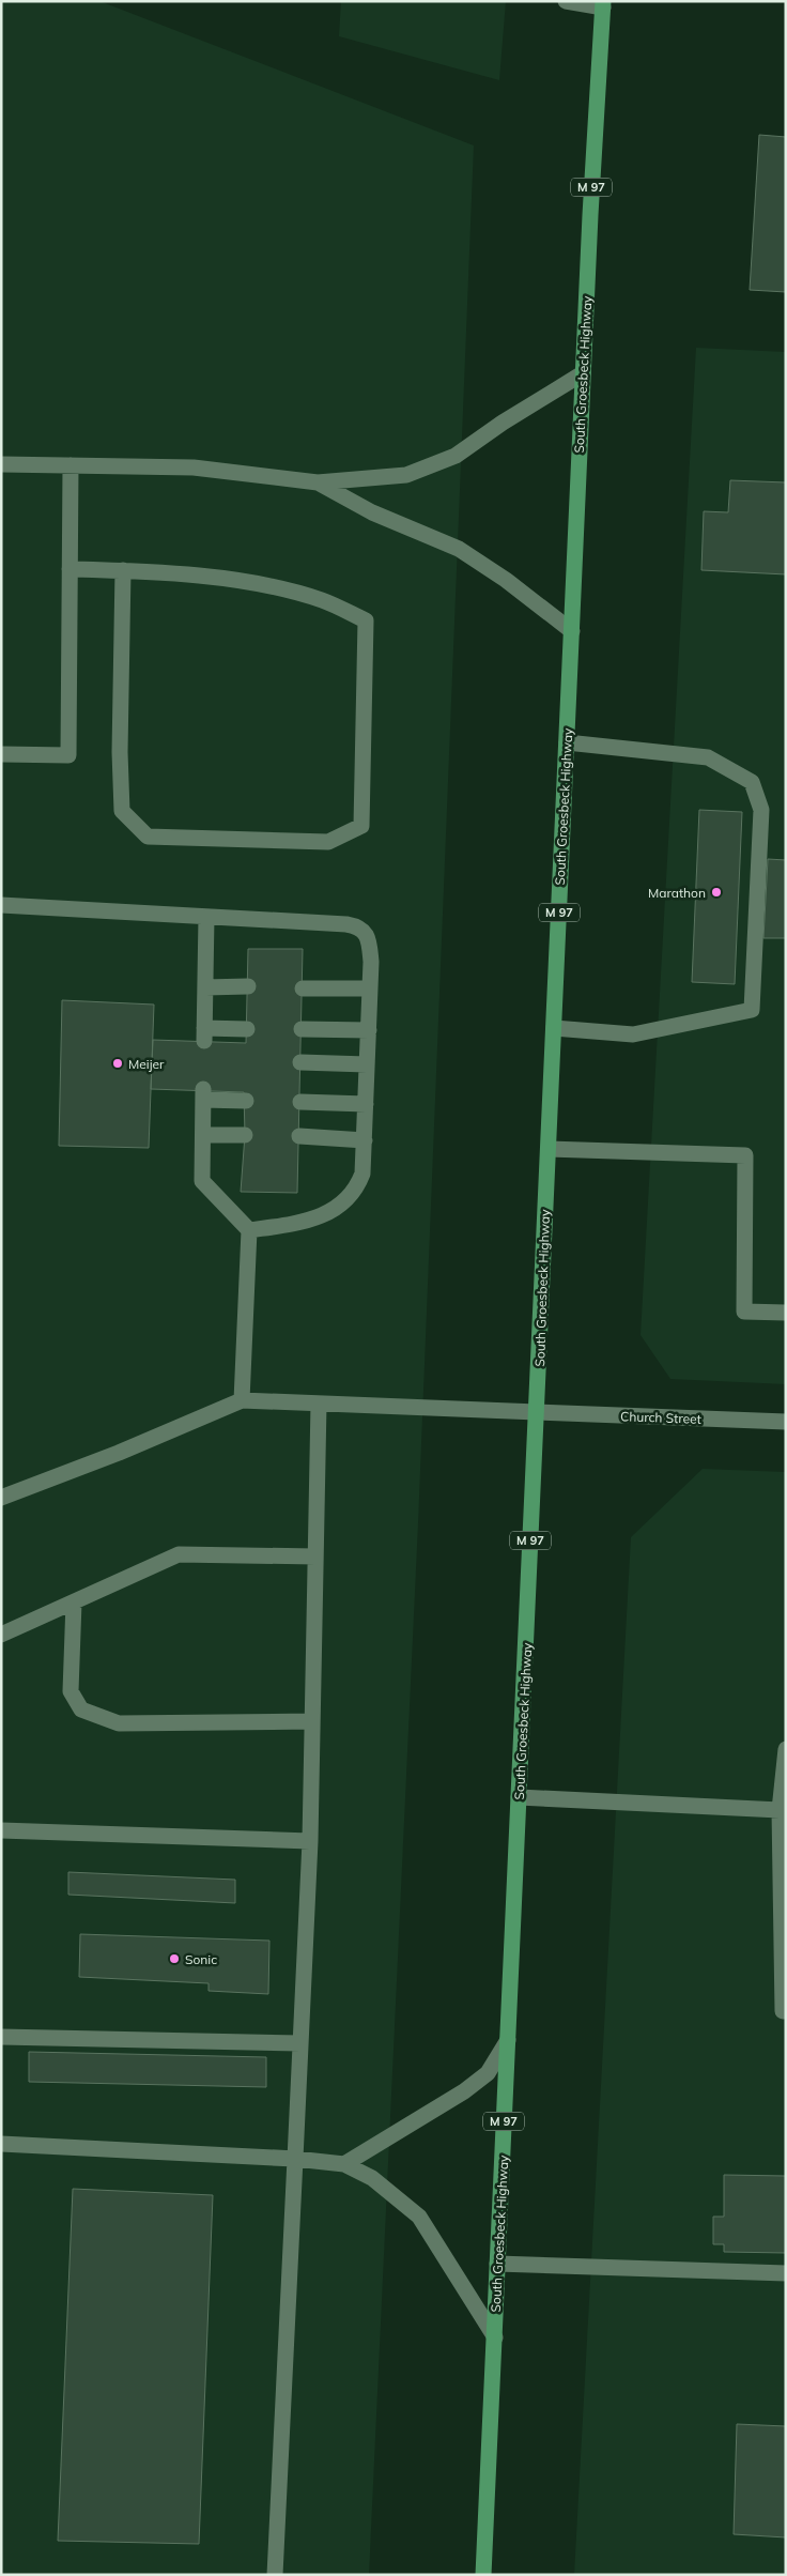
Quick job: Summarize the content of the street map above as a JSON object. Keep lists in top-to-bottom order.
{
  "streets": {
    "main road": ["M 97", "South Groesbeck Highway"],
    "street": ["Church Street"]
  },
  "crossings": [
    ["South Groesbeck Highway", "Church Street"]
  ],
  "places": ["Marathon", "Meijer", "Sonic"]
}
